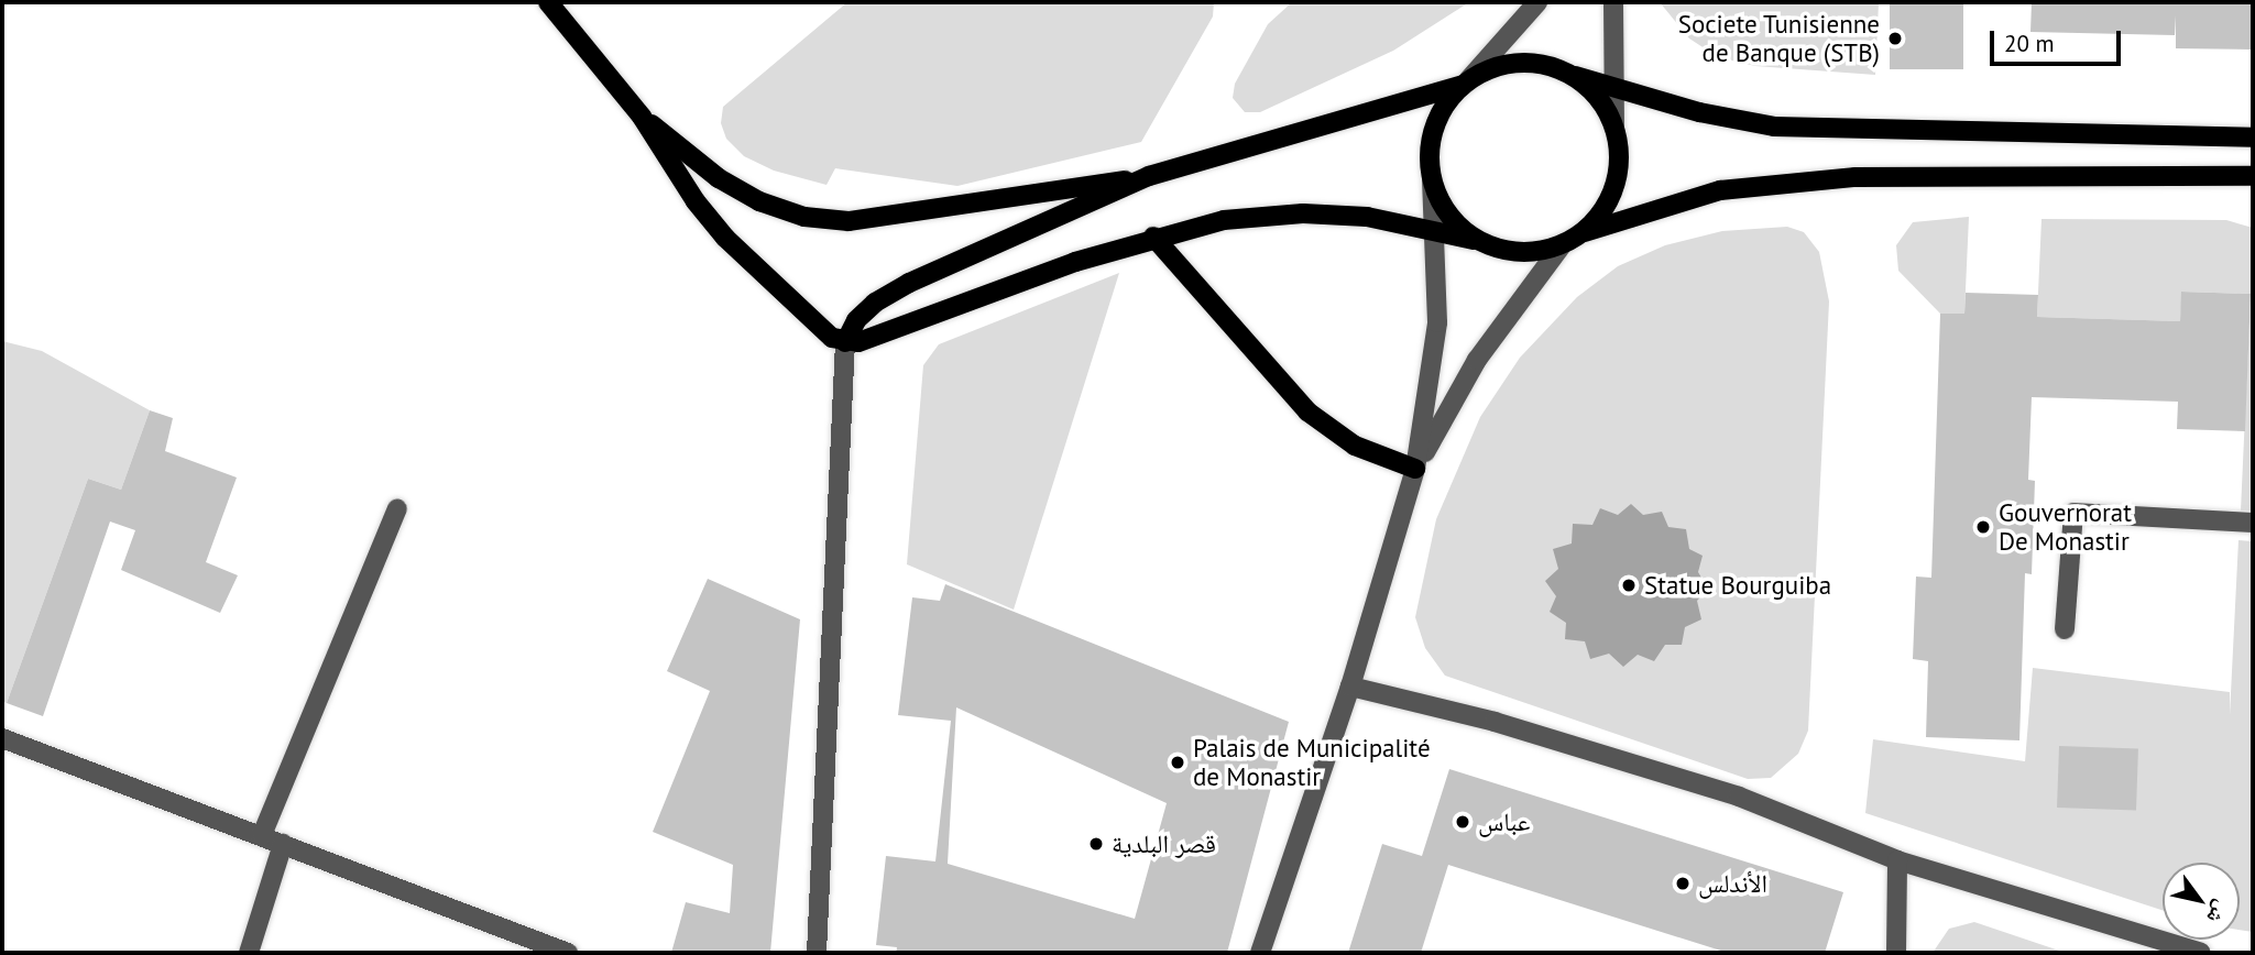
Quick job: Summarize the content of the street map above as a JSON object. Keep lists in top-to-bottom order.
{
  "places": [
    "Societe Tunisienne de Banque (STB)",
    "Gouvernorat De Monastir",
    "Statue Bourguiba",
    "Palais de Municipalité de Monastir",
    "عباس",
    "قصر البلدية",
    "الأندلس"
  ],
  "scale_bar": "20 m",
  "north": "bottom right"
}
